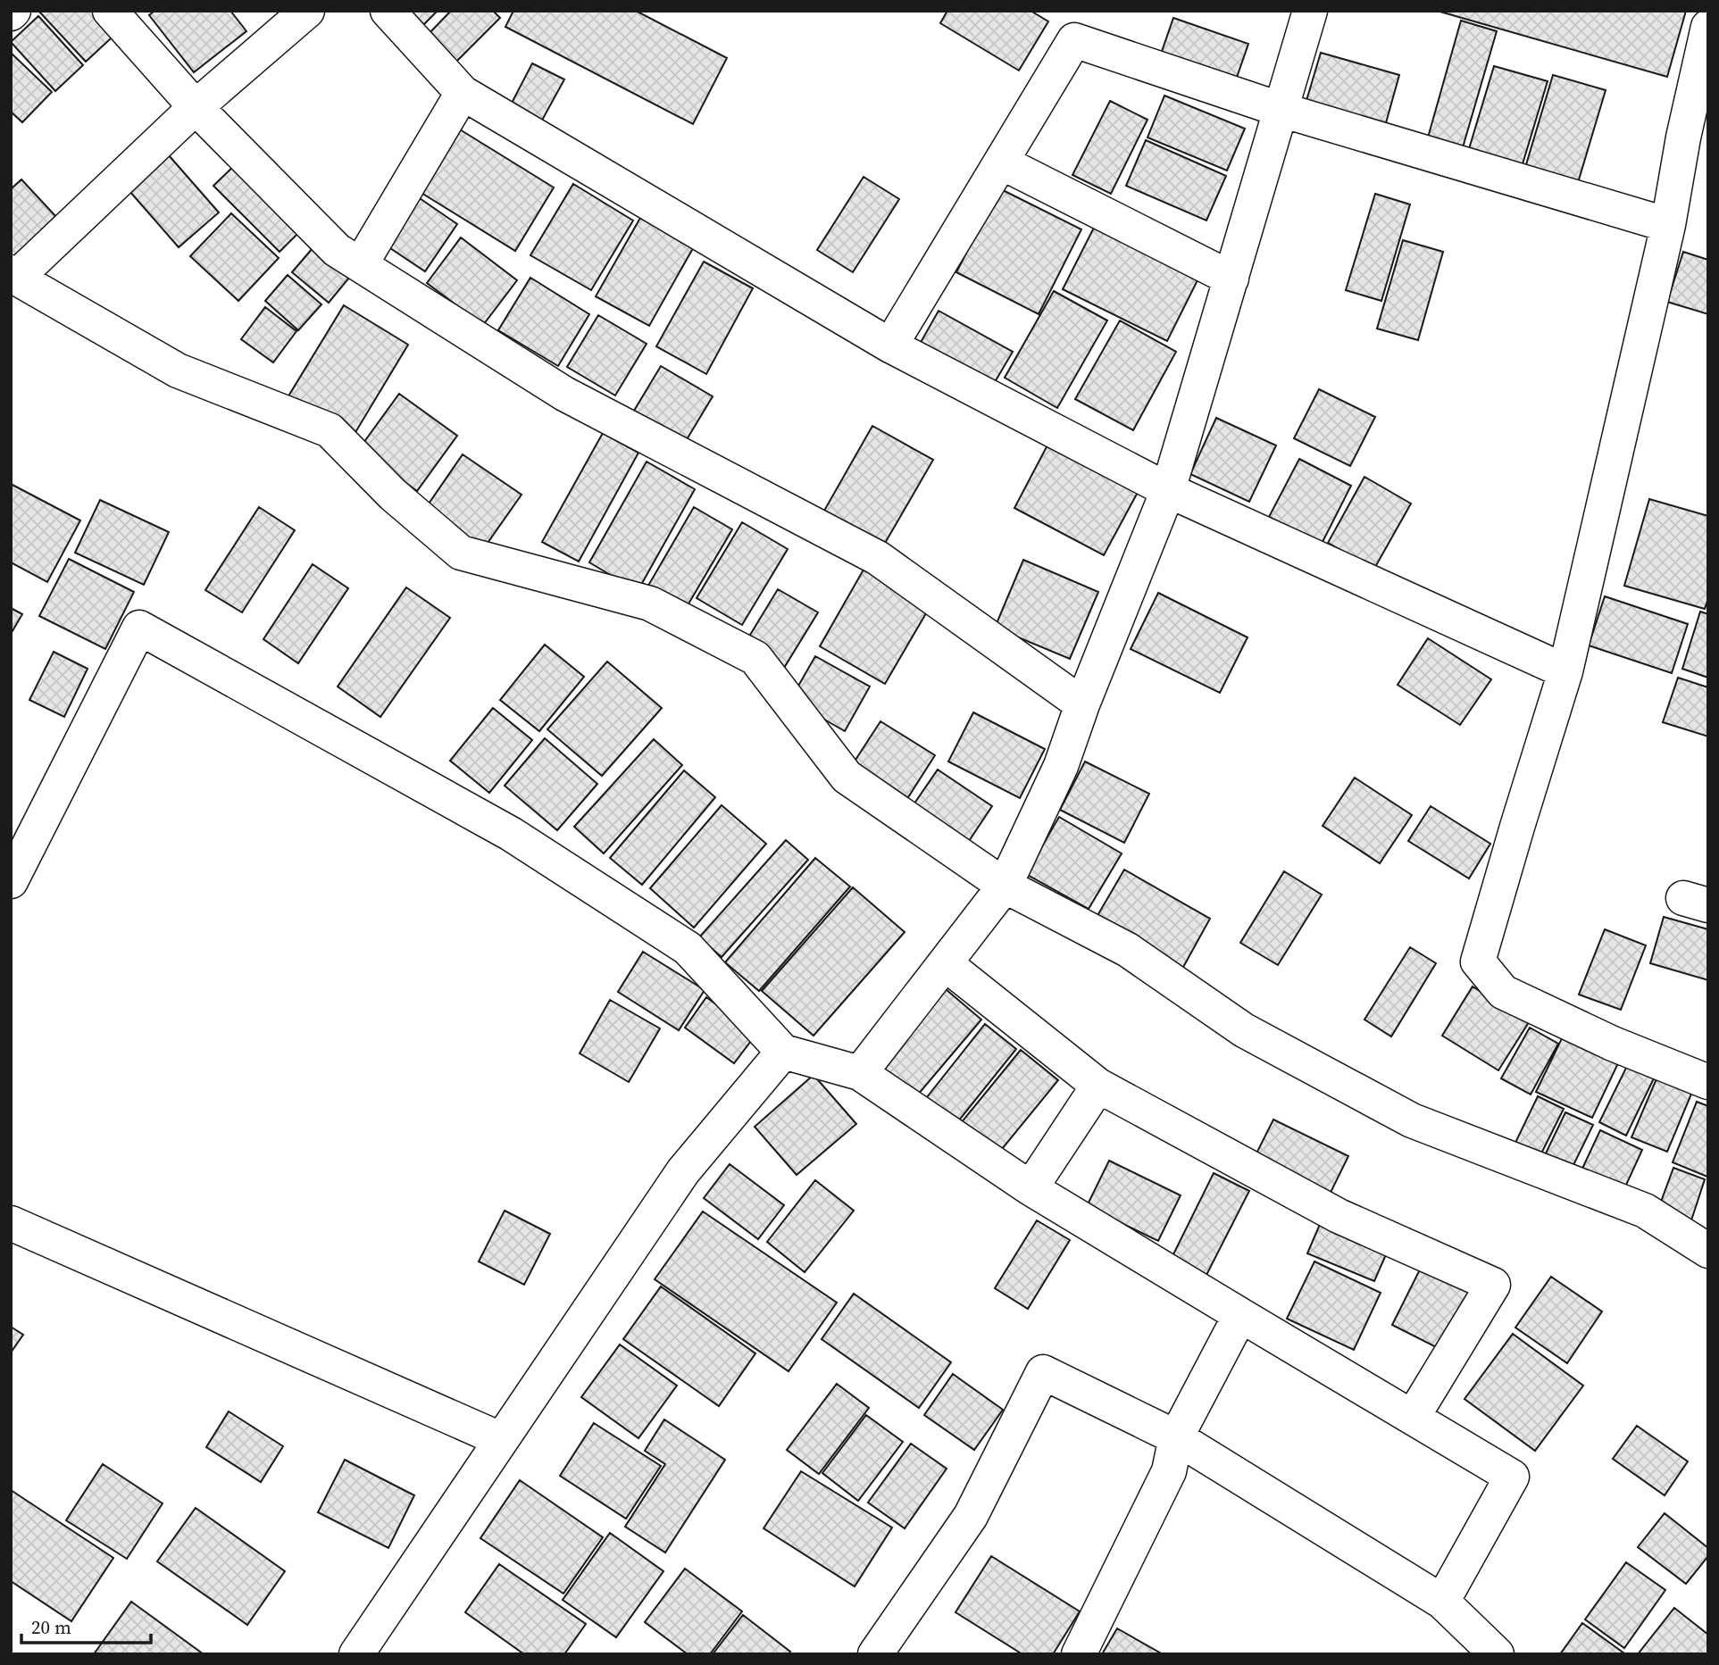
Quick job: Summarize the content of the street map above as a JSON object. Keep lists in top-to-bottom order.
{
  "scale_bar": "20 m"
}
